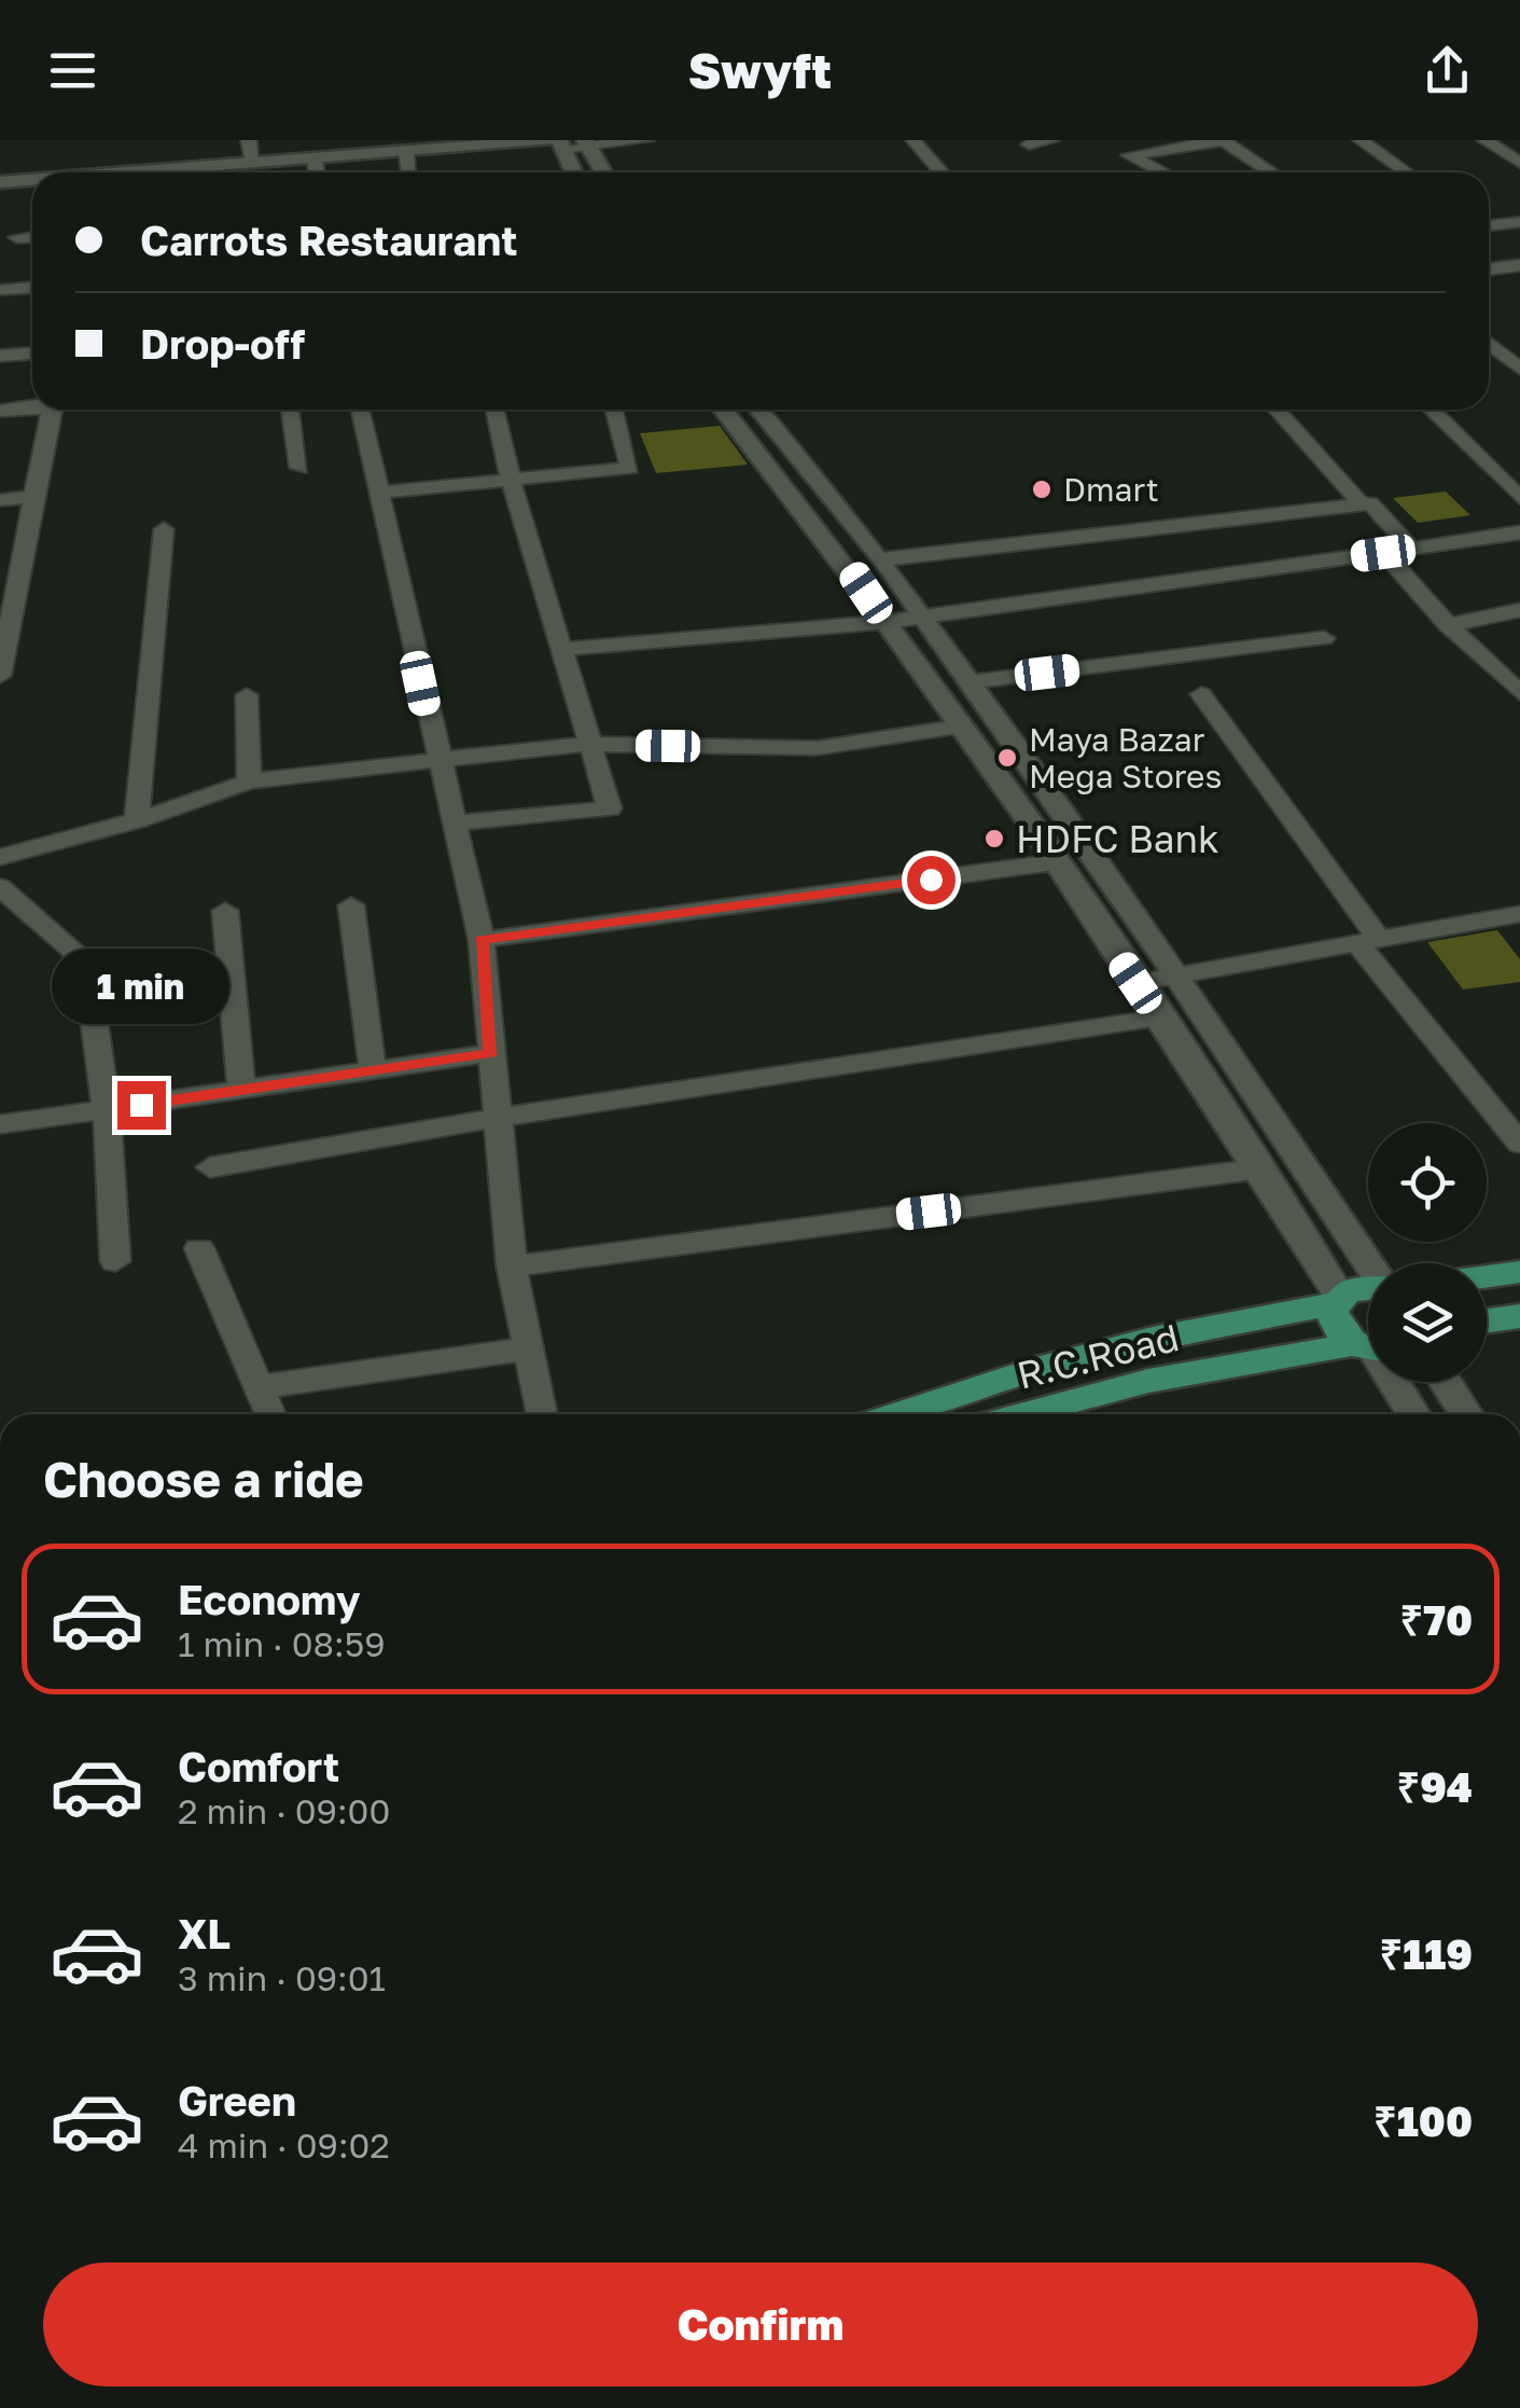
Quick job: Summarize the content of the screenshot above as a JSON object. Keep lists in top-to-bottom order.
{
  "streets": {
    "main road": ["R.C.Road"]
  },
  "places": ["Dmart", "Maya Bazar Mega Stores", "HDFC Bank"],
  "page": {
    "header": "Swyft",
    "banner": ["Carrots Restaurant", "Drop-off"],
    "bubble": "1 min",
    "heading": "Choose a ride",
    "list": [
      {
        "name": "Economy",
        "note": "1 min · 08:59",
        "value": "₹70"
      },
      {
        "name": "Comfort",
        "note": "2 min · 09:00",
        "value": "₹94"
      },
      {
        "name": "XL",
        "note": "3 min · 09:01",
        "value": "₹119"
      },
      {
        "name": "Green",
        "note": "4 min · 09:02",
        "value": "₹100"
      }
    ],
    "buttons": "Confirm"
  }
}
